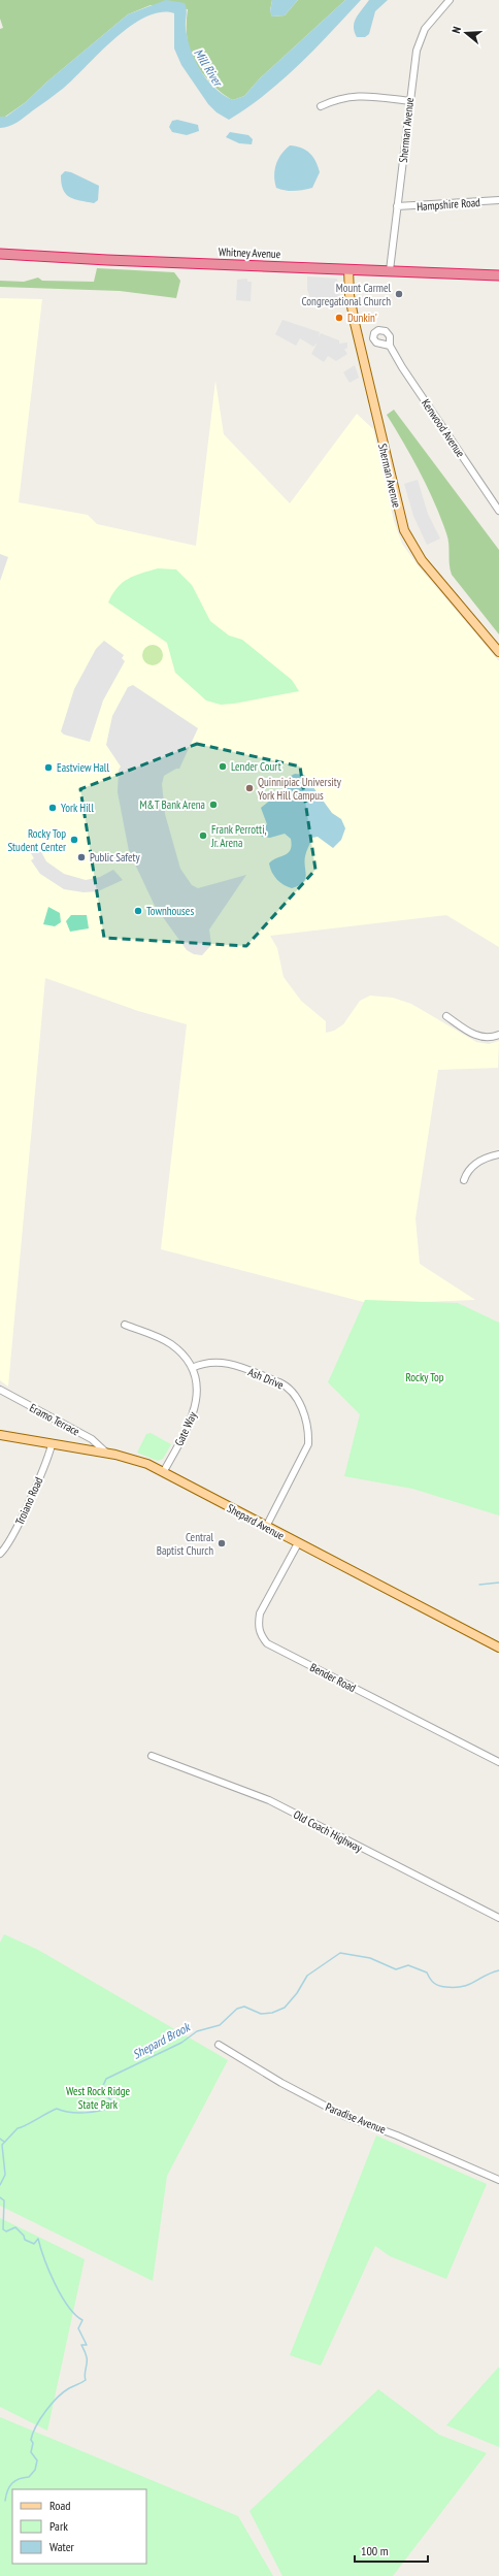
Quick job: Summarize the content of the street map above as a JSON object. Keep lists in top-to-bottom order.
{
  "streets": {
    "highway": ["Whitney Avenue"],
    "main road": ["Sherman Avenue", "Shepard Avenue"],
    "street": [
      "Hampshire Road",
      "Kenwood Avenue",
      "Ash Drive",
      "Eramo Terrace",
      "Gate Way",
      "Troiano Road",
      "Bender Road",
      "Old Coach Highway",
      "Paradise Avenue"
    ]
  },
  "crossings": [
    ["Sherman Avenue", "Hampshire Road"],
    ["Sherman Avenue", "Whitney Avenue"],
    ["Ash Drive", "Gate Way"],
    ["Ash Drive", "Shepard Avenue"],
    ["Eramo Terrace", "Shepard Avenue"],
    ["Gate Way", "Shepard Avenue"],
    ["Troiano Road", "Shepard Avenue"],
    ["Shepard Avenue", "Bender Road"]
  ],
  "water": ["Mill River", "Shepard Brook"],
  "parks": ["Rocky Top", "West Rock Ridge State Park"],
  "places": [
    "Mount Carmel Congregational Church",
    "Dunkin'",
    "Lender Court",
    "Eastview Hall",
    "Quinnipiac University York Hill Campus",
    "M&T Bank Arena",
    "York Hill",
    "Frank Perrotti, Jr. Arena",
    "Rocky Top Student Center",
    "Public Safety",
    "Townhouses",
    "Central Baptist Church"
  ],
  "legend": ["Road", "Park", "Water"],
  "scale_bar": "100 m",
  "north": "left"
}
